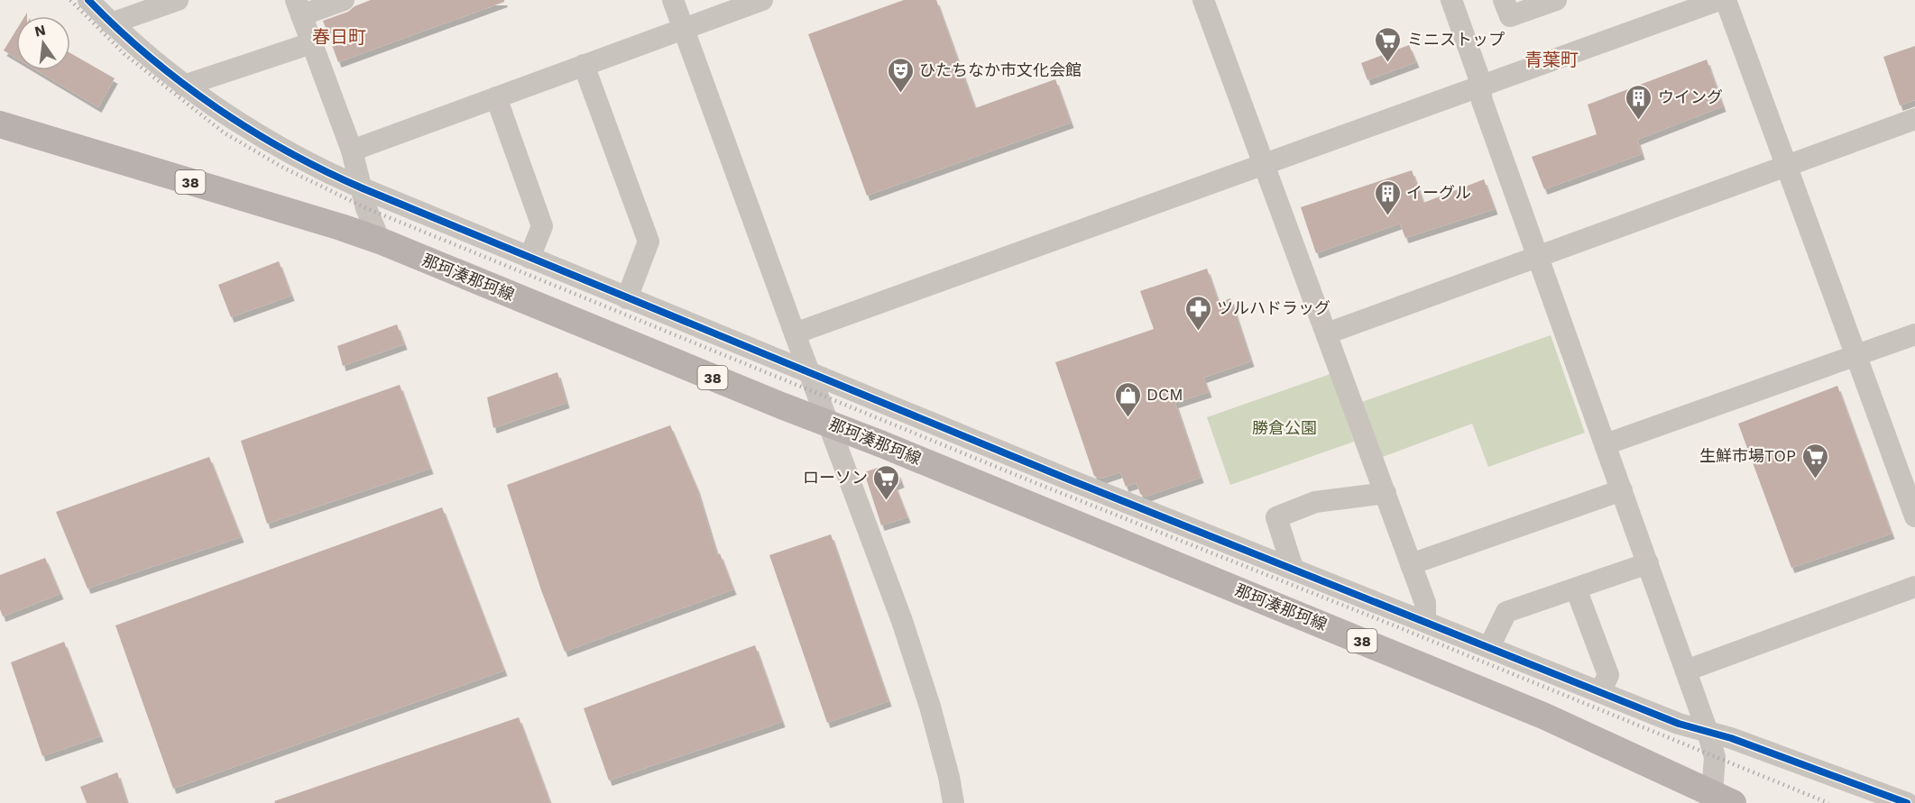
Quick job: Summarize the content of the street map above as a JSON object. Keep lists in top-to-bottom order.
{
  "streets": {
    "main road": ["38", "那珂湊那珂線"]
  },
  "districts": ["春日町", "青葉町"],
  "parks": ["勝倉公園"],
  "places": {
    "supermarket": ["ミニストップ", "生鮮市場TOP", "ローソン"],
    "theatre": ["ひたちなか市文化会館"],
    "building": ["ウイング", "イーグル"],
    "pharmacy": ["ツルハドラッグ"],
    "shop": ["DCM"]
  },
  "north": "top"
}
